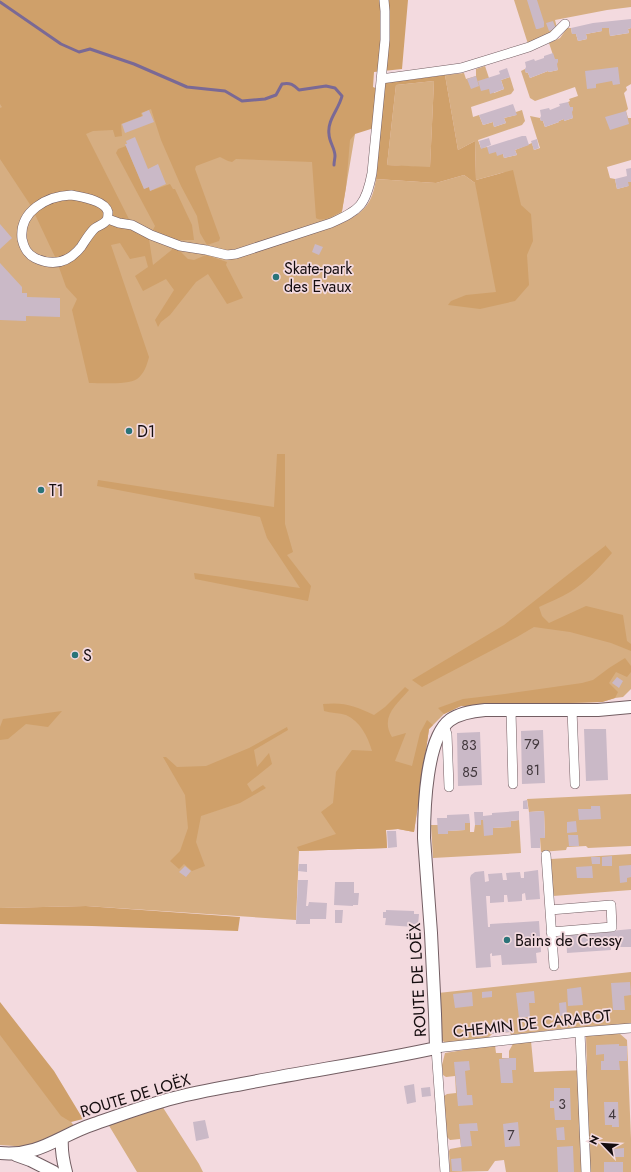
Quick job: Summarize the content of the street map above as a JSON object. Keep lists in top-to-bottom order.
{
  "streets": {
    "street": ["ROUTE DE LOËX", "CHEMIN DE CARABOT"]
  },
  "crossings": [
    ["ROUTE DE LOËX", "CHEMIN DE CARABOT"]
  ],
  "places": [
    "Skate-park des Evaux",
    "D1",
    "T1",
    "S",
    "Bains de Cressy"
  ],
  "house_numbers": [
    "79",
    "83",
    "81",
    "85",
    "3",
    "4",
    "7"
  ],
  "north": "top left"
}
